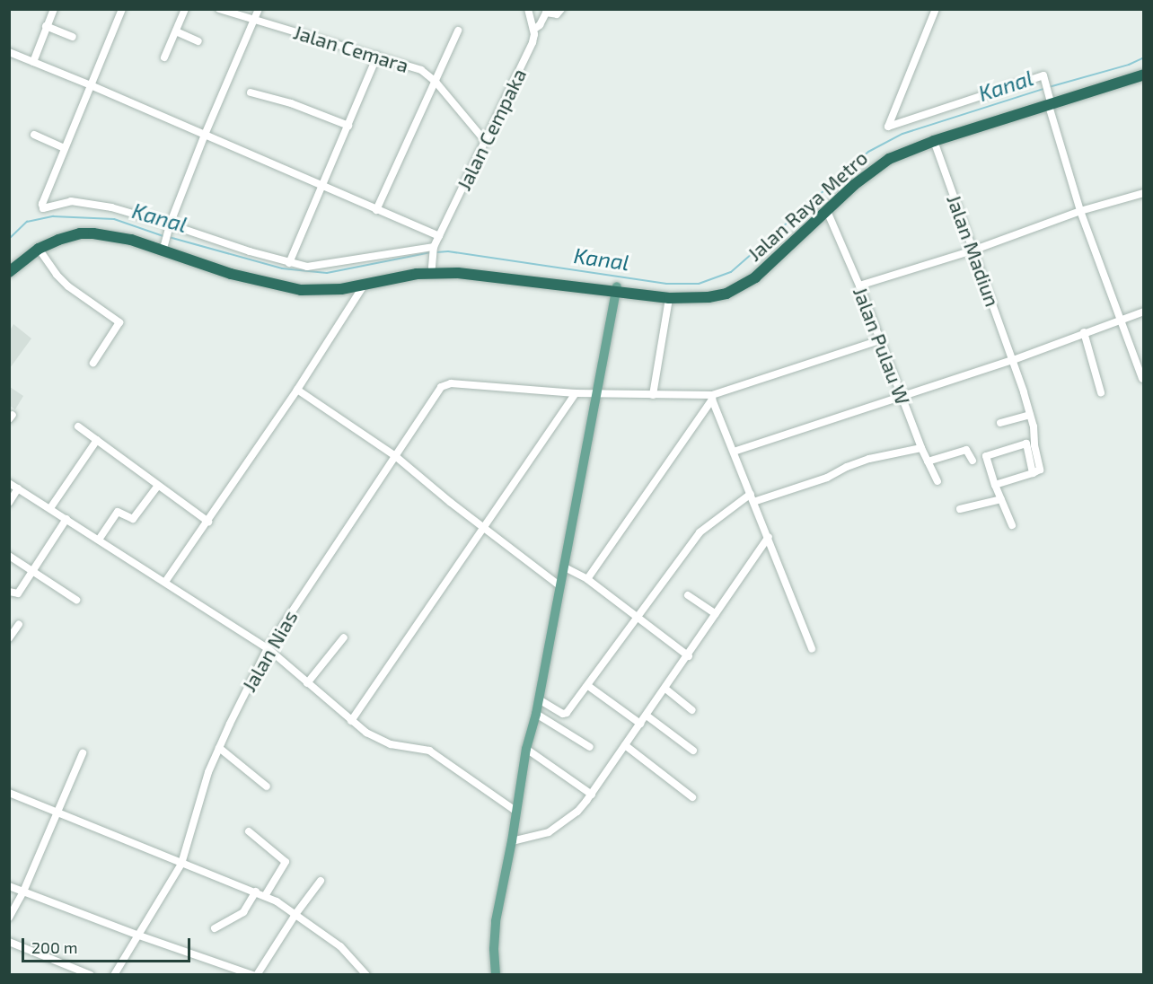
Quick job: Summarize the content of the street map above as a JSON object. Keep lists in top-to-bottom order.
{
  "streets": {
    "highway": ["Jalan Raya Metro"],
    "street": [
      "Jalan Cemara",
      "Jalan Cempaka",
      "Jalan Madiun",
      "Jalan Pulau W",
      "Jalan Nias"
    ]
  },
  "crossings": [
    ["Jalan Cemara", "Jalan Cempaka"],
    ["Jalan Raya Metro", "Jalan Madiun"],
    ["Jalan Raya Metro", "Jalan Pulau W"]
  ],
  "water": ["Kanal"],
  "scale_bar": "200 m"
}
